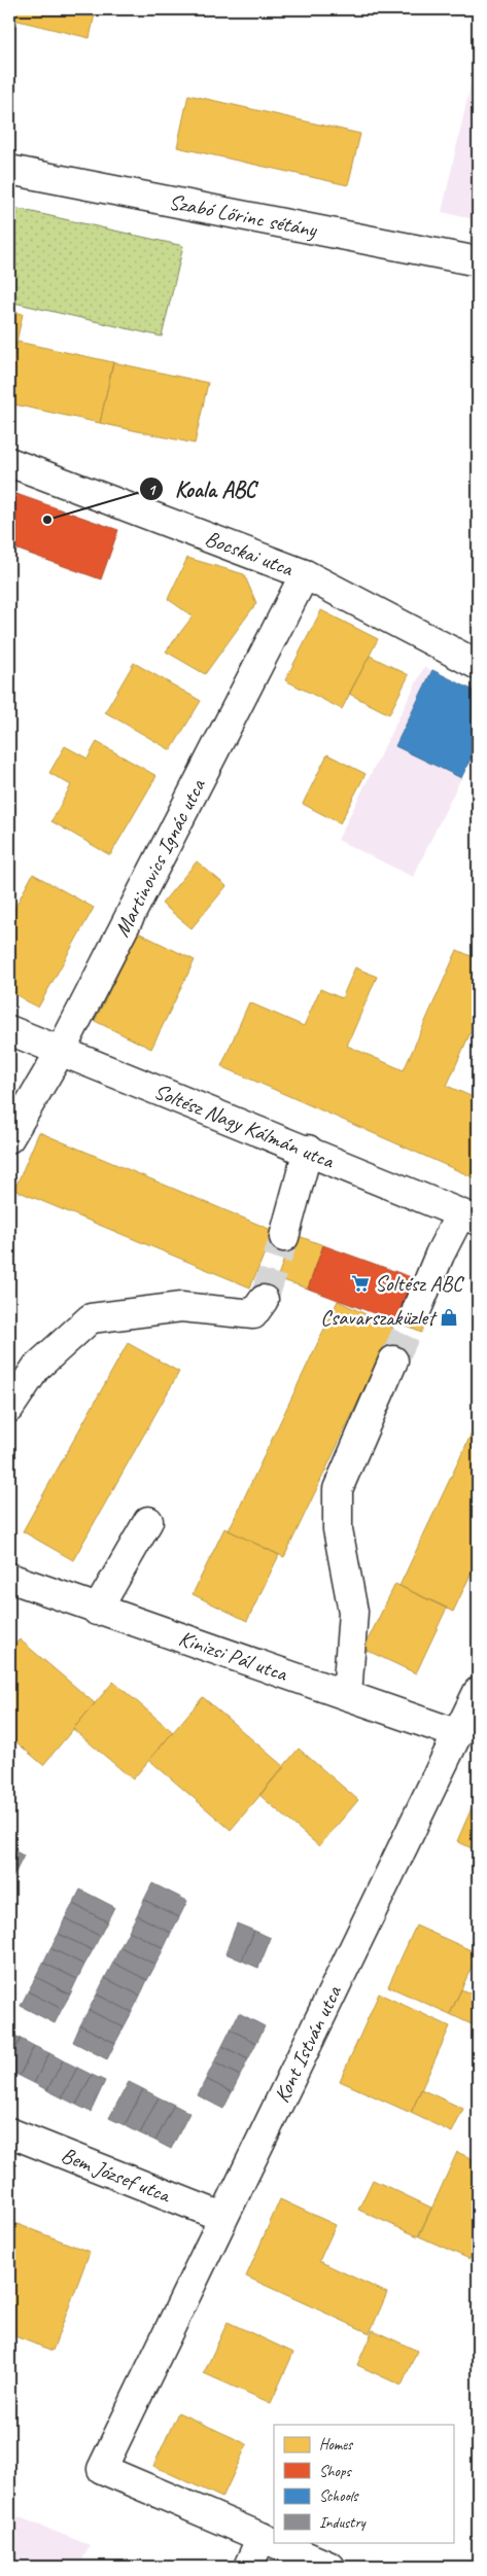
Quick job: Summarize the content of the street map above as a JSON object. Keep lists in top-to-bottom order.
{
  "streets": {
    "street": [
      "Szabó Lőrinc sétány",
      "Bocskai utca",
      "Martinovics Ignác utca",
      "Soltész Nagy Kálmán utca",
      "Kinizsi Pál utca",
      "Kont István utca",
      "Bem József utca"
    ]
  },
  "crossings": [
    ["Bocskai utca", "Martinovics Ignác utca"],
    ["Martinovics Ignác utca", "Soltész Nagy Kálmán utca"],
    ["Kinizsi Pál utca", "Kont István utca"],
    ["Kont István utca", "Bem József utca"]
  ],
  "places": {
    "other": ["Koala ABC"],
    "supermarket": ["Soltész ABC"],
    "shop": ["Csavarszaküzlet"]
  },
  "legend": [
    "Homes",
    "Shops",
    "Schools",
    "Industry"
  ]
}
